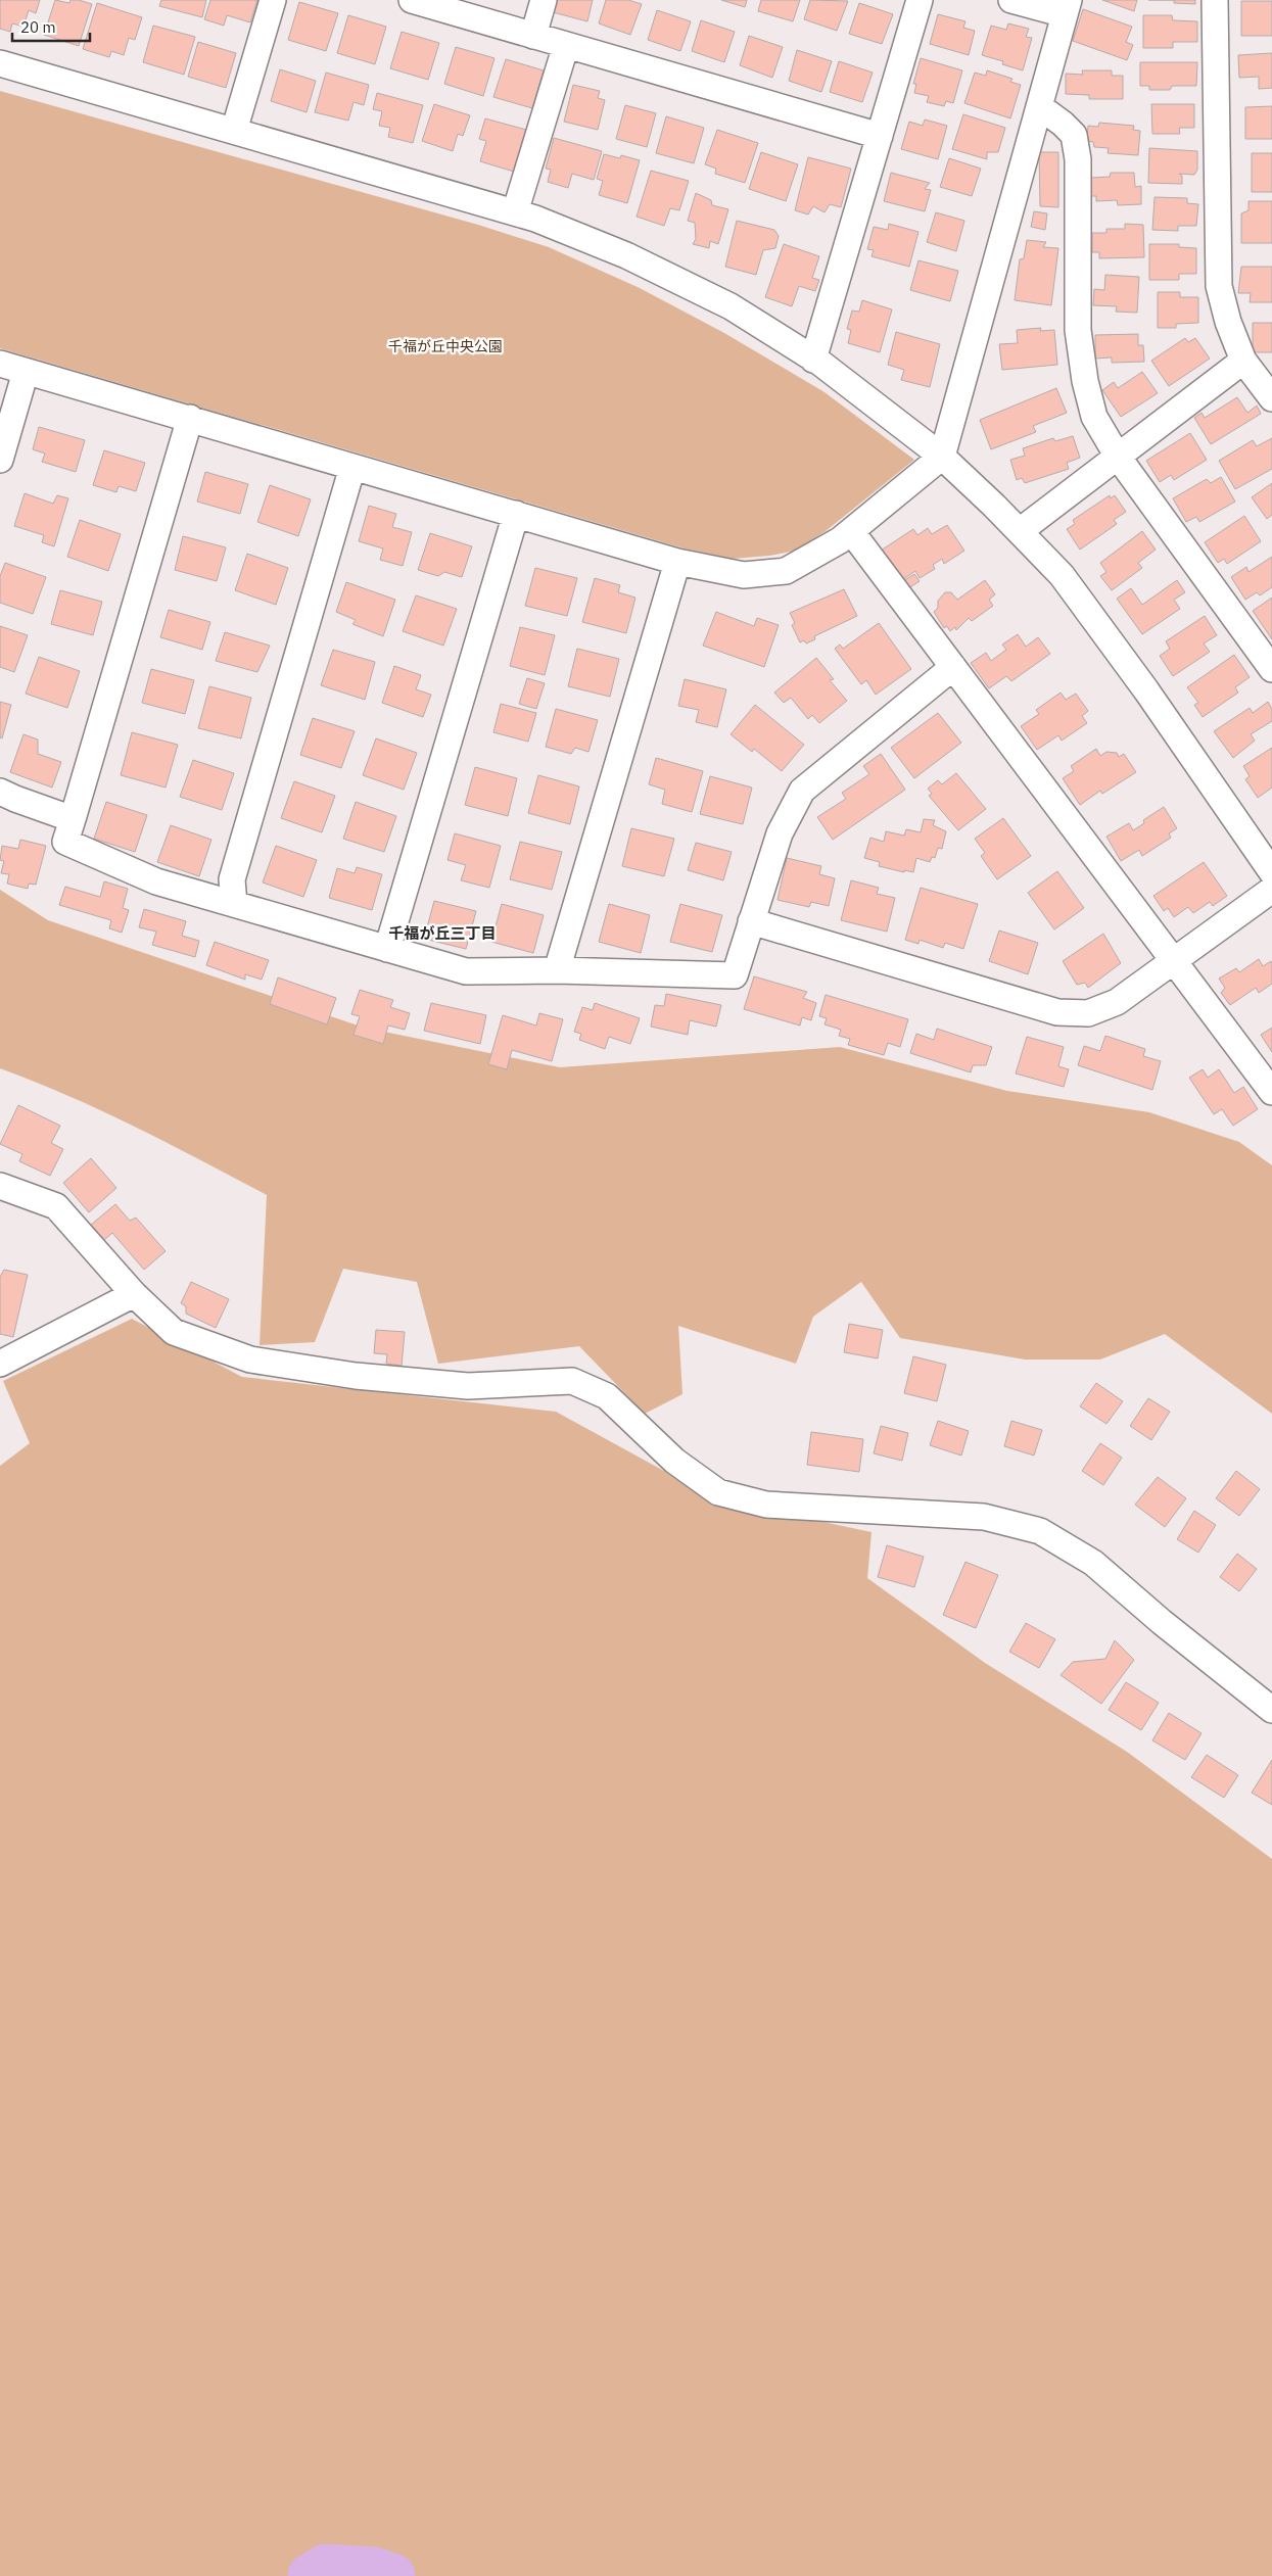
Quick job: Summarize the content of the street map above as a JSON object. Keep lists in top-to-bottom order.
{
  "districts": ["千福が丘三丁目"],
  "parks": ["千福が丘中央公園"],
  "scale_bar": "20 m"
}
